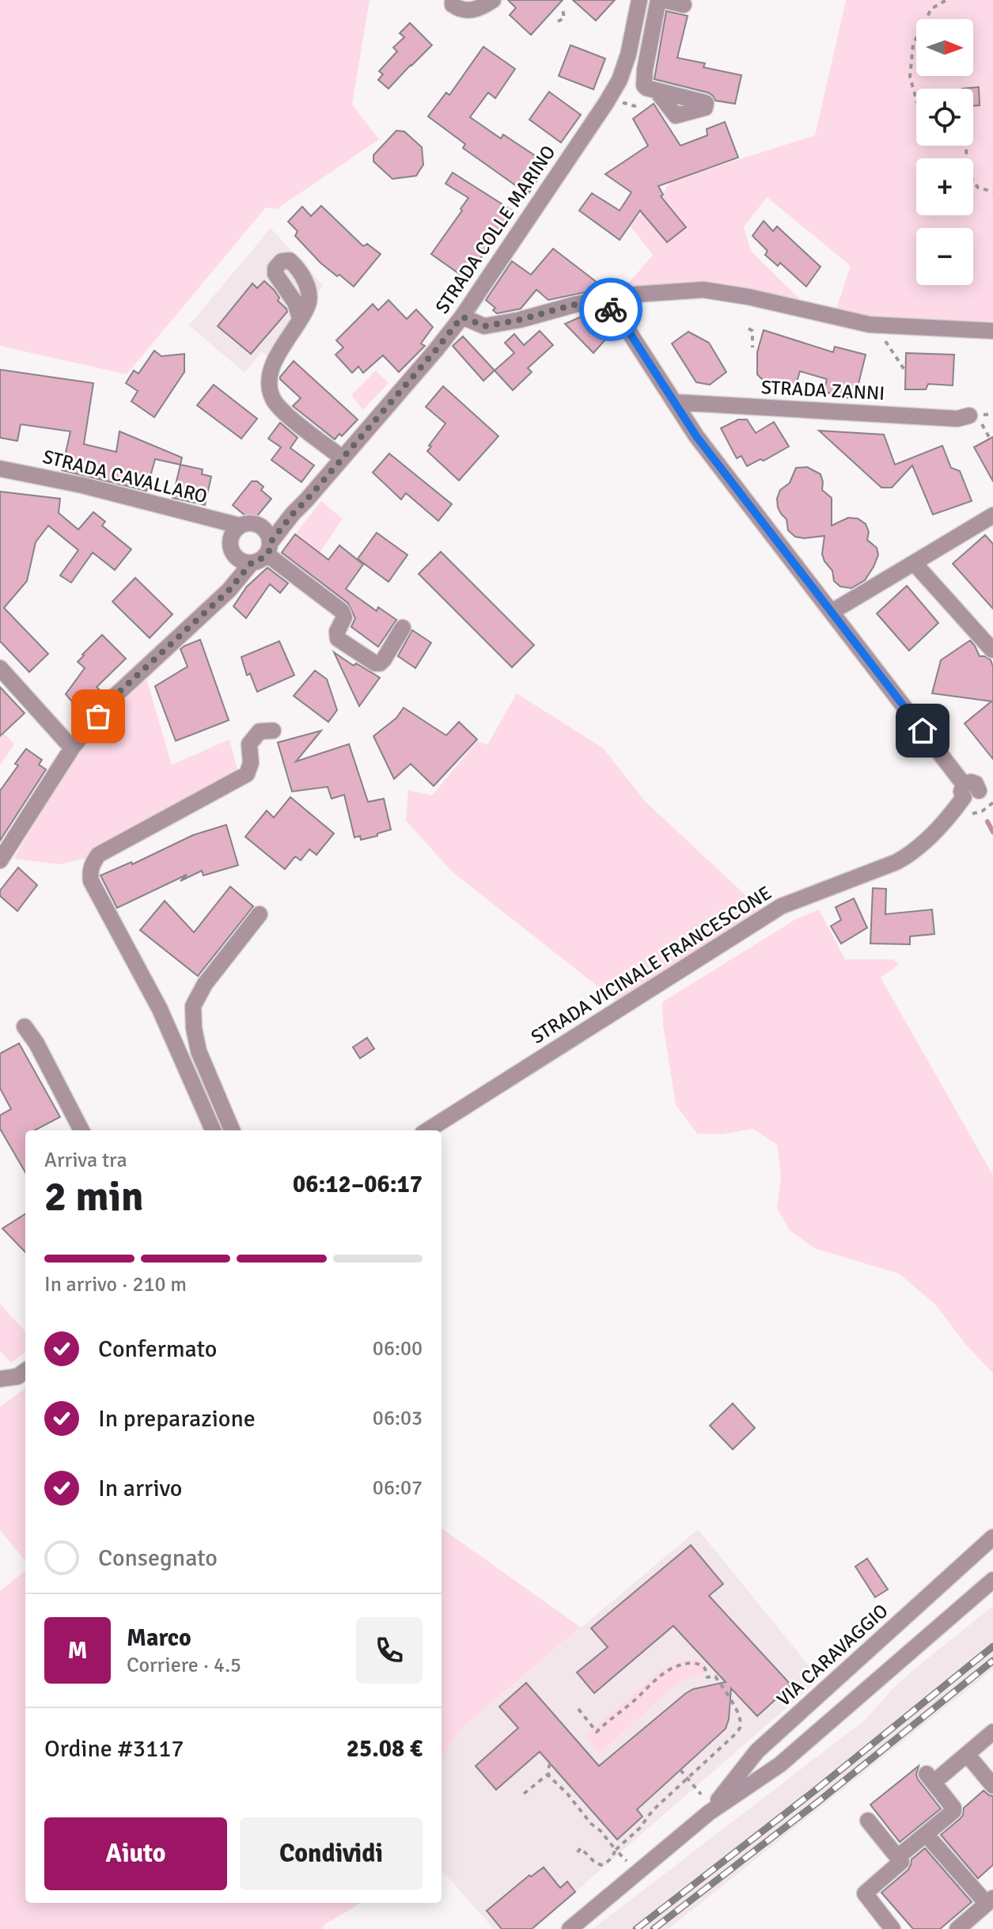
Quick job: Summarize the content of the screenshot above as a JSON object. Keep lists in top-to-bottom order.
{
  "streets": {
    "street": [
      "STRADA COLLE MARINO",
      "STRADA ZANNI",
      "STRADA CAVALLARO",
      "STRADA VICINALE FRANCESCONE",
      "VIA CARAVAGGIO"
    ]
  },
  "crossings": [
    ["STRADA COLLE MARINO", "STRADA CAVALLARO"]
  ],
  "north": "right",
  "page": {
    "map_buttons": ["+", "−"],
    "heading": ["2 min", "Arriva tra", "06:12–06:17"],
    "panel": [
      "Marco",
      "Corriere · 4.5",
      "Ordine #3117",
      "25.08 €"
    ],
    "bar": "In arrivo · 210 m",
    "list": [
      ["Confermato", "06:00"],
      ["In preparazione", "06:03"],
      ["In arrivo", "06:07"],
      "Consegnato"
    ],
    "round": "M",
    "buttons": ["Aiuto", "Condividi"]
  }
}
